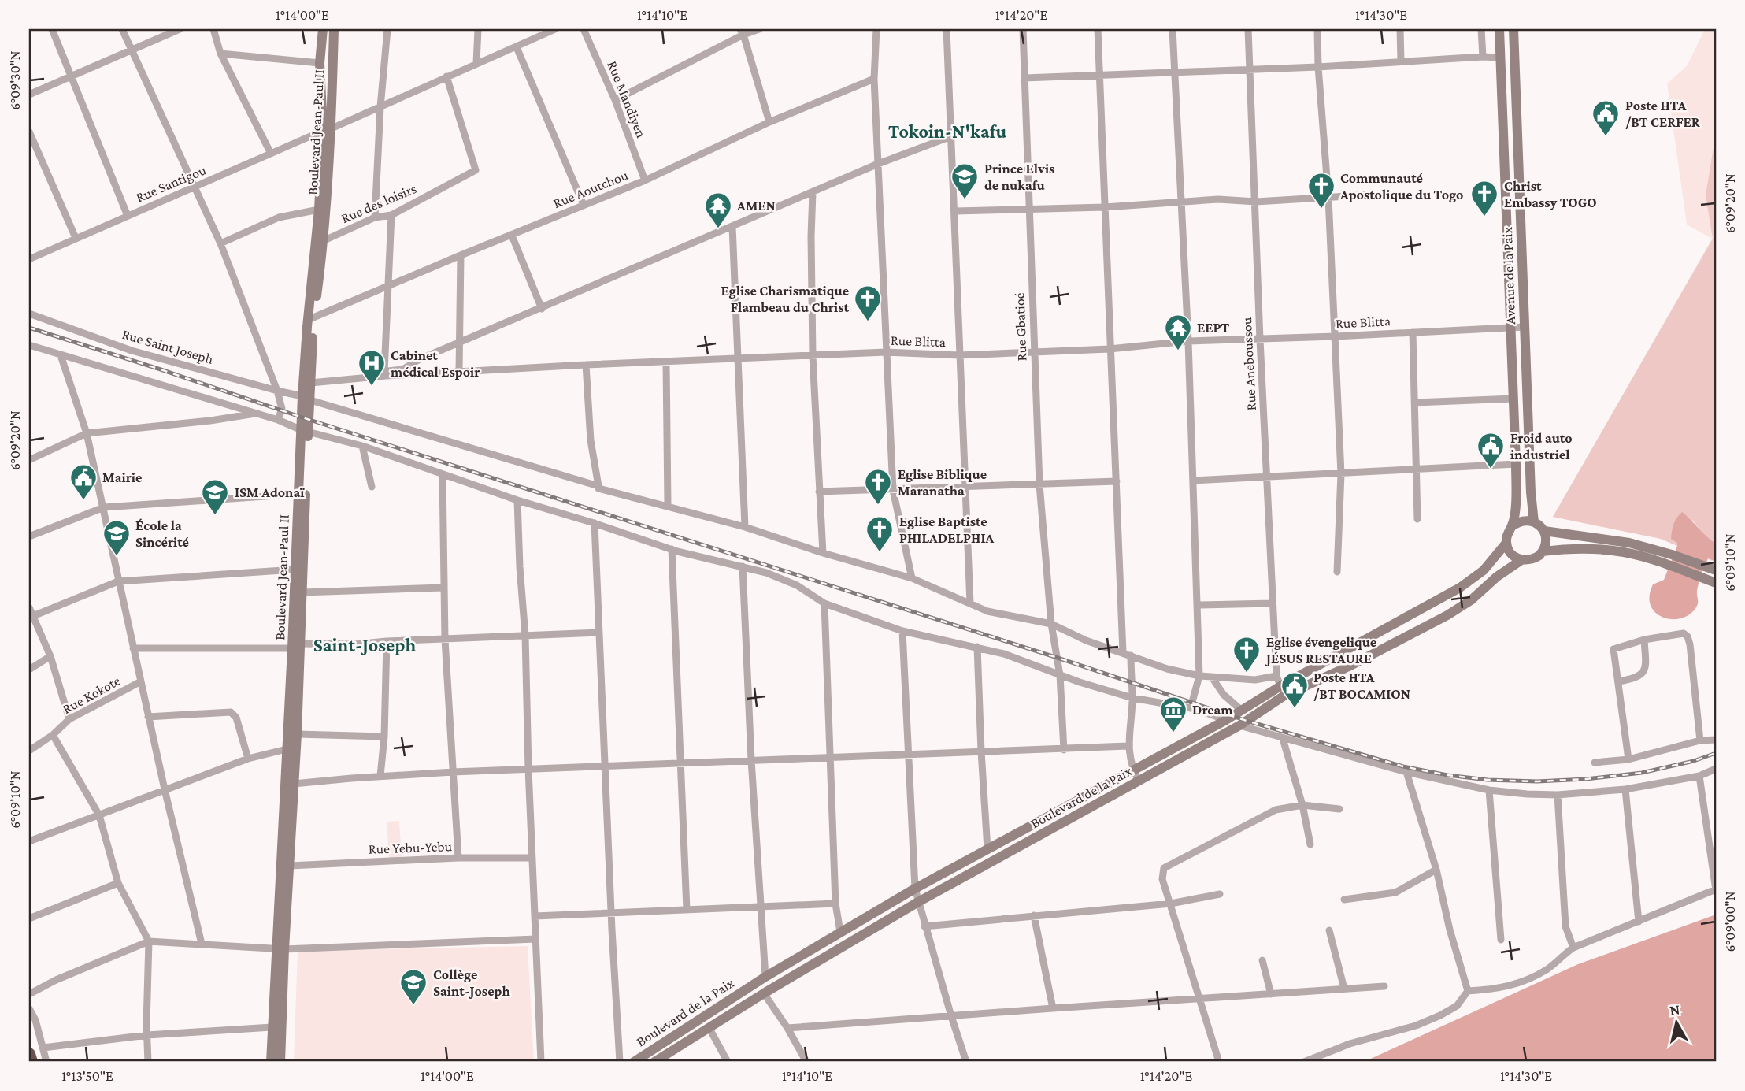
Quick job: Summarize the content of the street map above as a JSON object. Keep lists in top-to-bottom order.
{
  "streets": {
    "main road": ["Boulevard Jean-Paul II", "Avenue de la Paix", "Boulevard de la Paix"],
    "street": [
      "Rue Mandiyen",
      "Rue Santigou",
      "Rue Aoutchou",
      "Rue des loisirs",
      "Rue Blitta",
      "Rue Gbatioé",
      "Rue Saint Joseph",
      "Rue Aneboussou",
      "Rue Kokote",
      "Rue Yebu-Yebu"
    ]
  },
  "crossings": [
    ["Rue Mandiyen", "Rue Aoutchou"],
    ["Boulevard Jean-Paul II", "Rue Santigou"],
    ["Boulevard Jean-Paul II", "Rue Aoutchou"],
    ["Boulevard Jean-Paul II", "Rue des loisirs"],
    ["Boulevard Jean-Paul II", "Rue Blitta"],
    ["Boulevard Jean-Paul II", "Rue Saint Joseph"],
    ["Boulevard Jean-Paul II", "Rue Yebu-Yebu"],
    ["Rue Santigou", "Rue des loisirs"],
    ["Avenue de la Paix", "Rue Blitta"],
    ["Avenue de la Paix", "Boulevard de la Paix"],
    ["Rue Blitta", "Rue Gbatioé"],
    ["Rue Blitta", "Rue Aneboussou"],
    ["Rue Gbatioé", "Rue Saint Joseph"],
    ["Rue Saint Joseph", "Rue Aneboussou"],
    ["Rue Saint Joseph", "Boulevard de la Paix"],
    ["Rue Aneboussou", "Boulevard de la Paix"]
  ],
  "districts": ["Tokoin-N'kafu", "Saint-Joseph"],
  "places": {
    "public building": [
      "Poste HTA /BT CERFER",
      "Froid auto industriel",
      "Mairie",
      "Poste HTA /BT BOCAMION"
    ],
    "school or university": [
      "Prince Elvis de nukafu",
      "ISM Adonaï",
      "École la Sincérité",
      "Collège Saint-Joseph"
    ],
    "church": [
      "Communauté Apostolique du Togo",
      "Christ Embassy TOGO",
      "Eglise Charismatique Flambeau du Christ",
      "Eglise Biblique Maranatha",
      "Eglise Baptiste PHILADELPHIA",
      "Eglise évengelique JÉSUS RESTAURE"
    ],
    "temple": ["AMEN", "EEPT"],
    "hospital": ["Cabinet médical Espoir"],
    "museum": ["Dream"]
  },
  "north": "top",
  "coordinates": [
    "1°14'00\"E",
    "1°14'10\"E",
    "1°14'20\"E",
    "1°14'30\"E",
    "6°09'30\"N",
    "6°09'20\"N",
    "6°09'10\"N",
    "6°09'00\"N",
    "1°13'50\"E"
  ]
}
